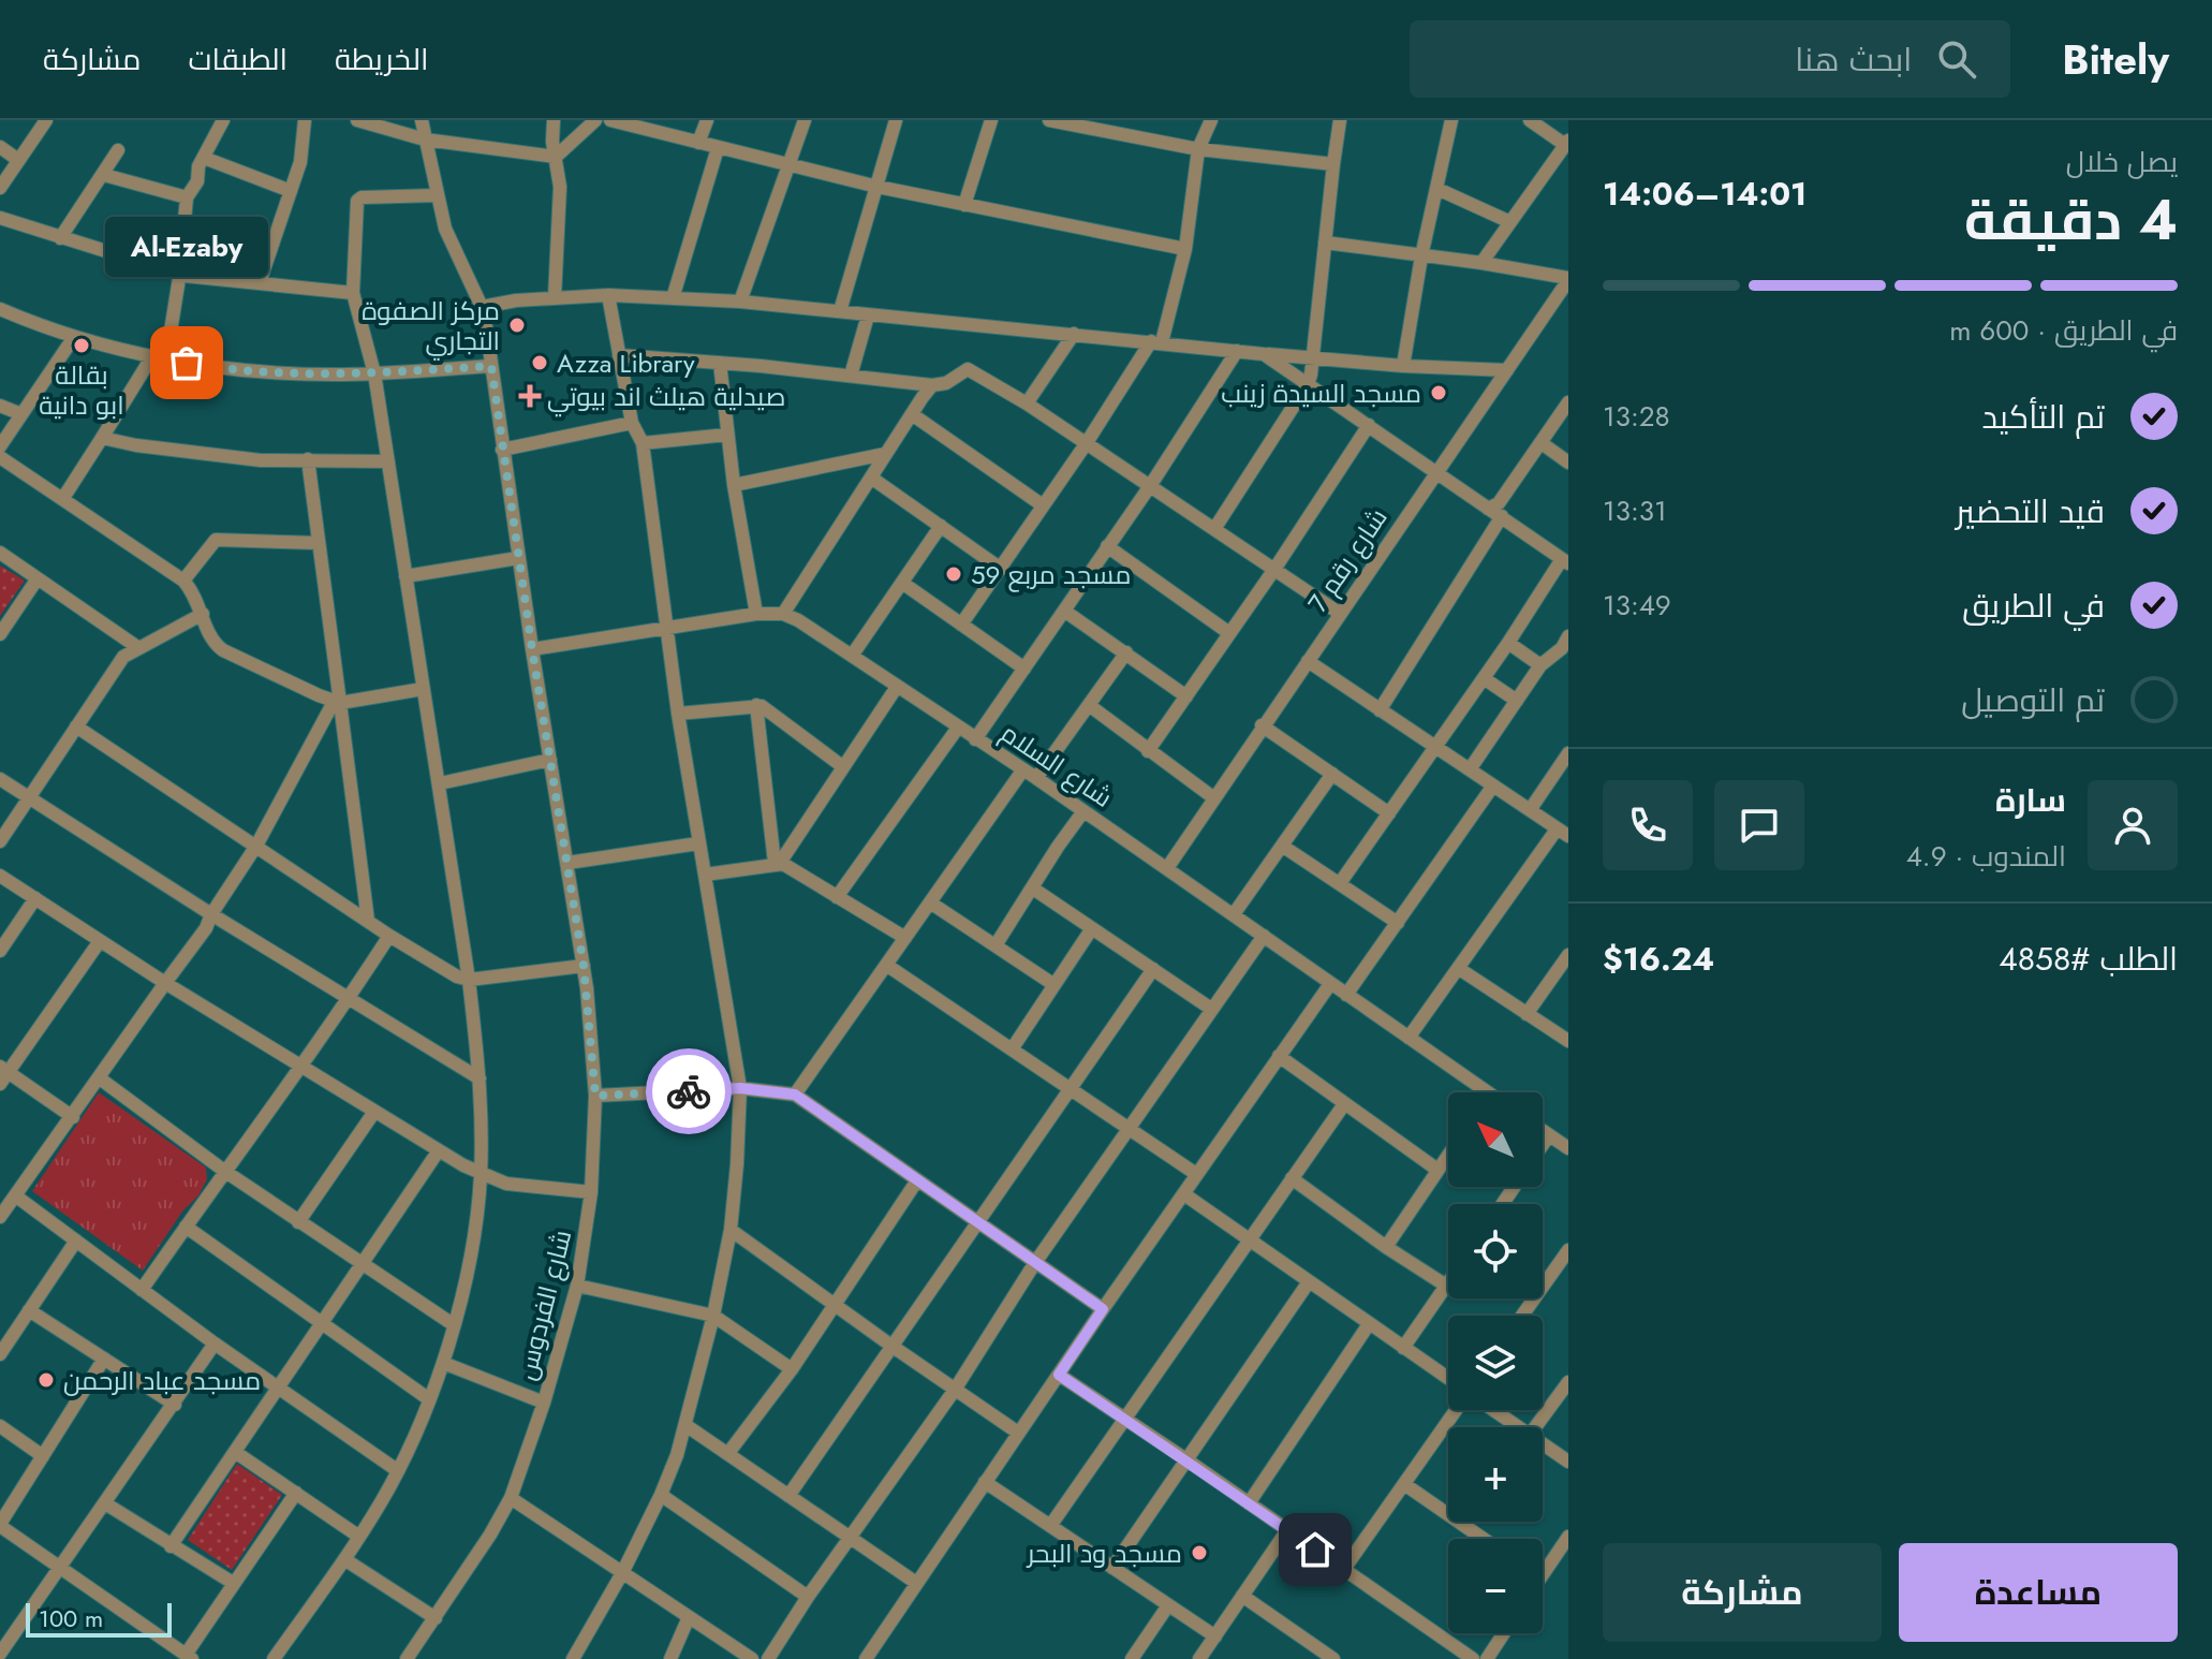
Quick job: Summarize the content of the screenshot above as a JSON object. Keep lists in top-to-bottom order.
{
  "streets": {
    "street": ["شارع رقم 7", "شارع السلام", "شارع الفردوس"]
  },
  "crossings": [
    ["شارع رقم 7", "شارع السلام"],
    ["شارع السلام", "شارع الفردوس"]
  ],
  "places": {
    "other": [
      "مركز الصفوة التجاري",
      "بقالة ابو دانية",
      "Al-Ezaby",
      "Azza Library",
      "مسجد السيدة زينب",
      "مسجد مربع 59",
      "مسجد عباد الرحمن",
      "مسجد ود البحر"
    ],
    "health": ["صيدلية هيلث اند بيوتي"]
  },
  "scale_bar": "100 m",
  "north": "top left",
  "page": {
    "header": "Bitely",
    "search": "ابحث هنا",
    "nav": ["الخريطة", "الطبقات", "مشاركة"],
    "heading": ["4 دقيقة", "يصل خلال", "14:01–14:06"],
    "panel": [
      "سارة",
      "المندوب · 4.9",
      "الطلب #4858",
      "$16.24"
    ],
    "bubble": "Al-Ezaby",
    "bar": "في الطريق · 600 m",
    "list": [
      ["تم التأكيد", "13:28"],
      ["قيد التحضير", "13:31"],
      ["في الطريق", "13:49"],
      "تم التوصيل"
    ],
    "map_buttons": ["+", "−"],
    "buttons": ["مساعدة", "مشاركة"],
    "scale": "100 m"
  }
}
